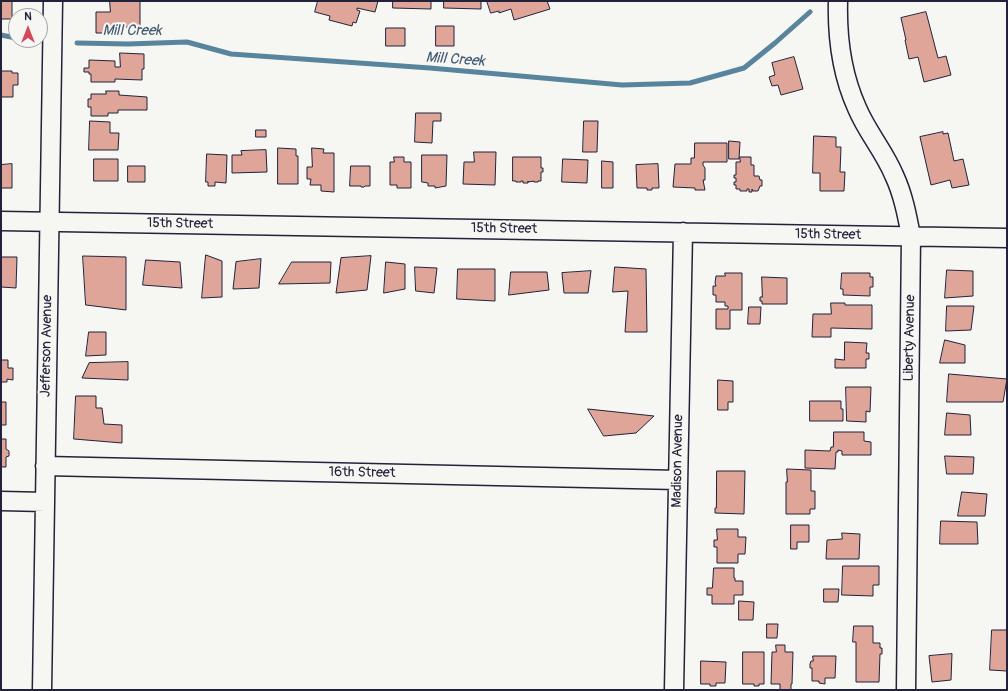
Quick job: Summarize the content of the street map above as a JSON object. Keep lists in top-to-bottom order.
{
  "streets": {
    "street": [
      "15th Street",
      "Liberty Avenue",
      "Jefferson Avenue",
      "Madison Avenue",
      "16th Street"
    ]
  },
  "crossings": [
    ["15th Street", "Liberty Avenue"],
    ["15th Street", "Jefferson Avenue"],
    ["15th Street", "Madison Avenue"],
    ["Jefferson Avenue", "16th Street"],
    ["Madison Avenue", "16th Street"]
  ],
  "water": ["Mill Creek"],
  "north": "top"
}
